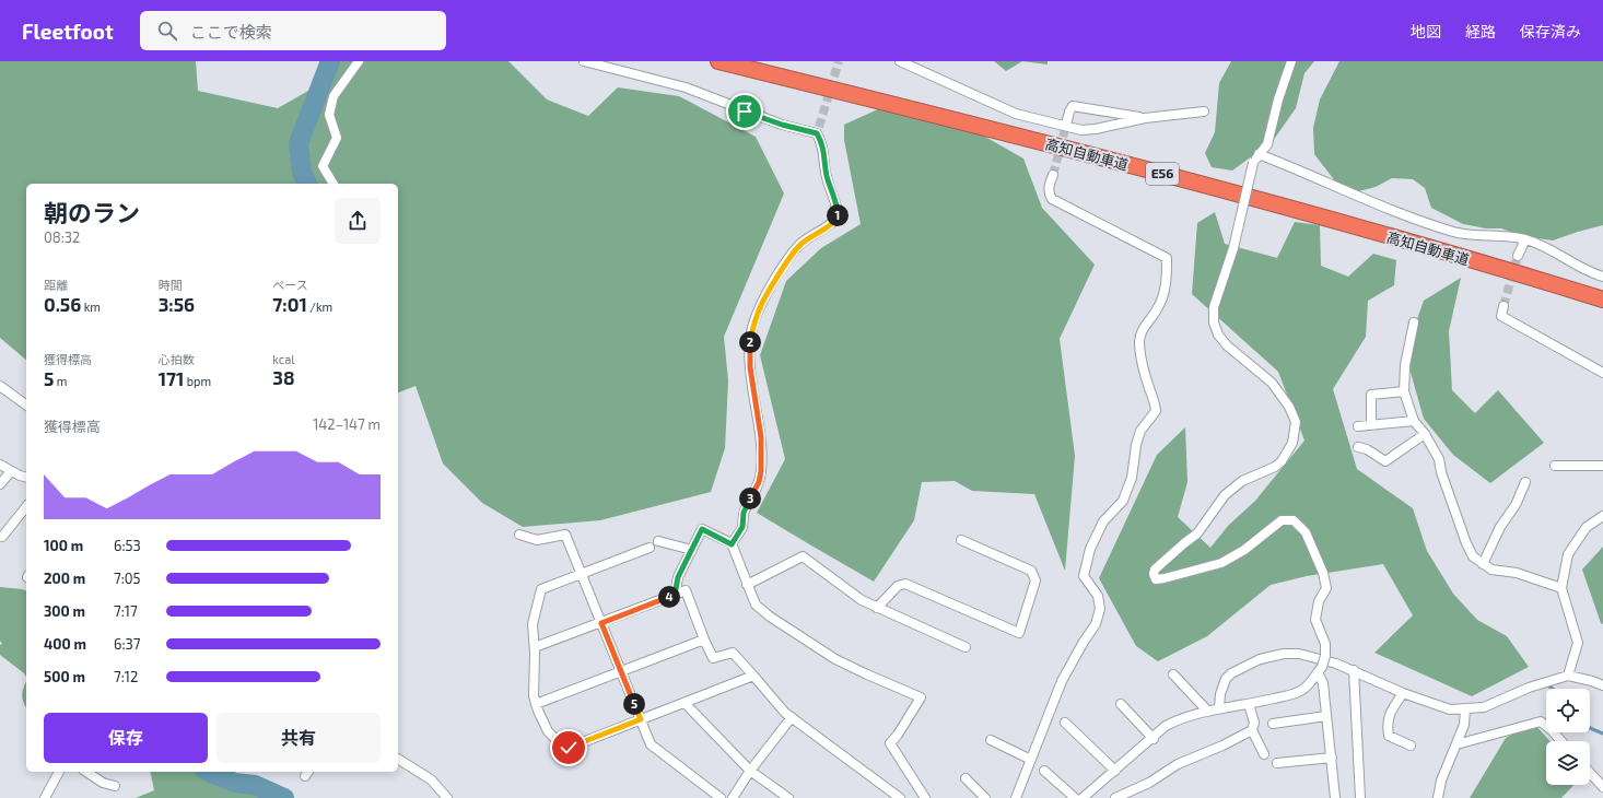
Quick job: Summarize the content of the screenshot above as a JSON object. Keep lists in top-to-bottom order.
{
  "streets": {
    "highway": ["高知自動車道", "E56"]
  },
  "page": {
    "header": "Fleetfoot",
    "search": "ここで検索",
    "nav": ["地図", "経路", "保存済み"],
    "heading": ["朝のラン", "08:32"],
    "pins": [
      "1",
      "2",
      "3",
      "4",
      "5"
    ],
    "stats": [
      ["距離", "0.56 km"],
      ["時間", "3:56"],
      ["ペース", "7:01 /km"],
      ["獲得標高", "5 m"],
      ["心拍数", "171 bpm"],
      ["kcal", "38"]
    ],
    "chart": ["獲得標高", "142–147 m"],
    "list": [
      {
        "name": "100 m",
        "note": "6:53"
      },
      {
        "name": "200 m",
        "note": "7:05"
      },
      {
        "name": "300 m",
        "note": "7:17"
      },
      {
        "name": "400 m",
        "note": "6:37"
      },
      {
        "name": "500 m",
        "note": "7:12"
      }
    ],
    "buttons": ["保存", "共有"]
  }
}
